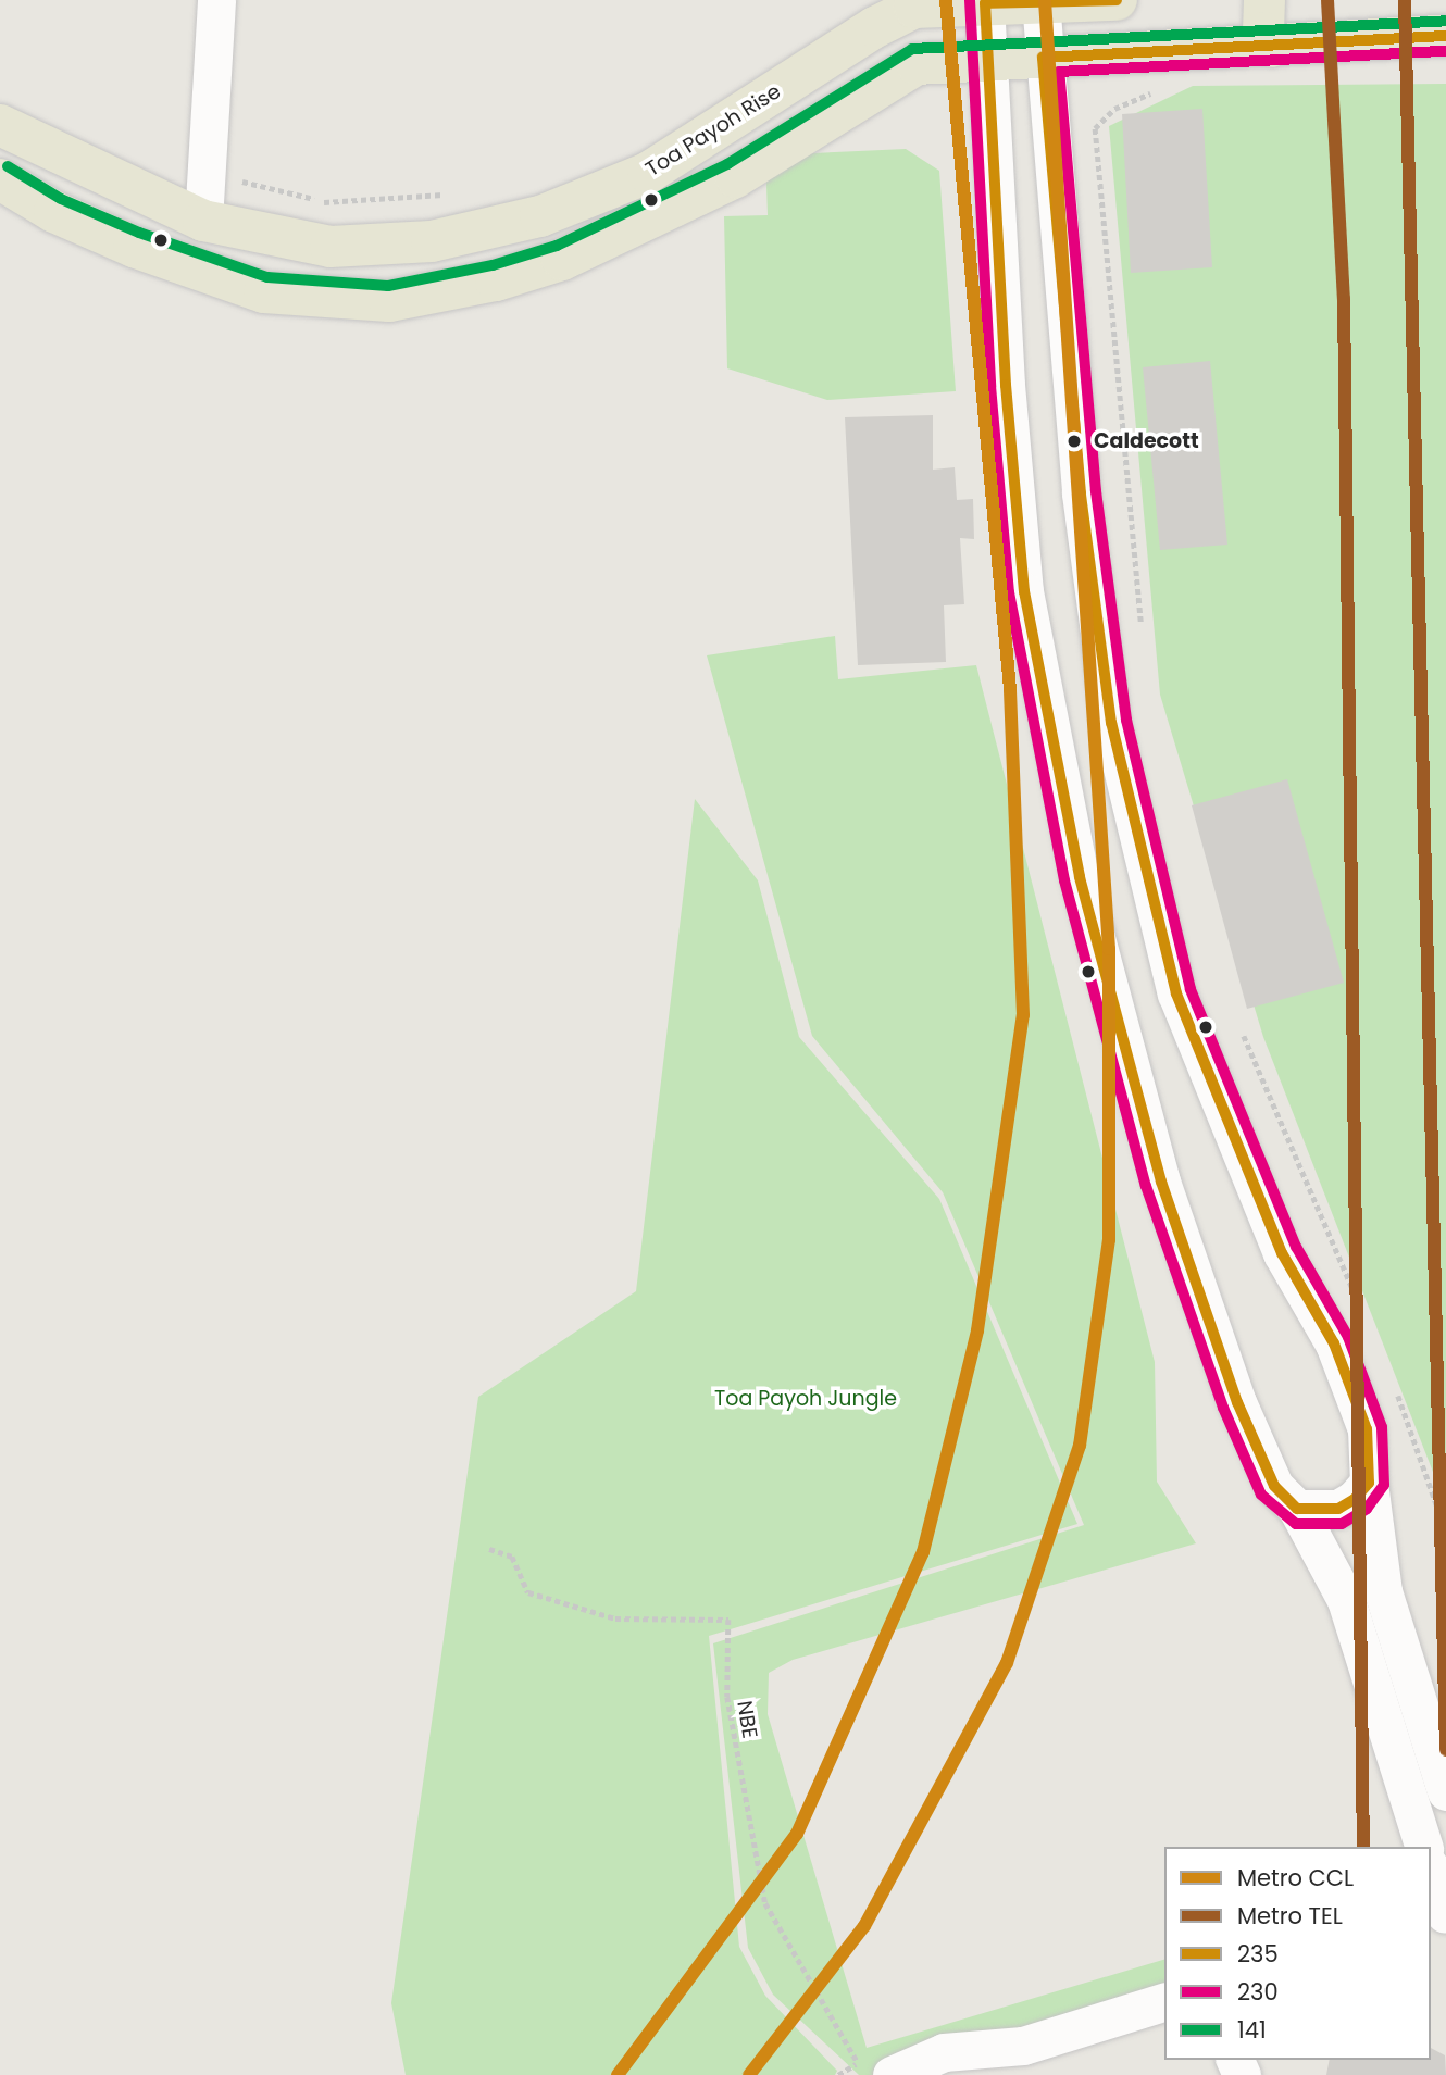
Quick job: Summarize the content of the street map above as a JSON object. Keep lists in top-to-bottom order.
{
  "streets": {
    "main road": ["Toa Payoh Rise"],
    "path": ["NBE"]
  },
  "parks": ["Toa Payoh Jungle"],
  "places": ["Caldecott"],
  "lines": [
    "metro line CCL",
    "metro line TEL",
    "transit line 235",
    "transit line 230",
    "transit line 141"
  ],
  "legend": [
    "Metro CCL",
    "Metro TEL",
    "235",
    "230",
    "141"
  ]
}
